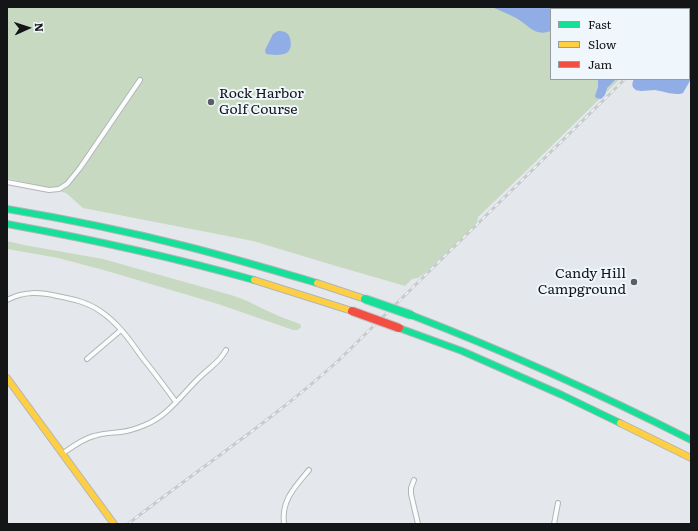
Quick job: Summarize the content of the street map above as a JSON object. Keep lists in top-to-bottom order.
{
  "places": ["Rock Harbor Golf Course", "Candy Hill Campground"],
  "legend": ["Fast", "Slow", "Jam"],
  "north": "right"
}
